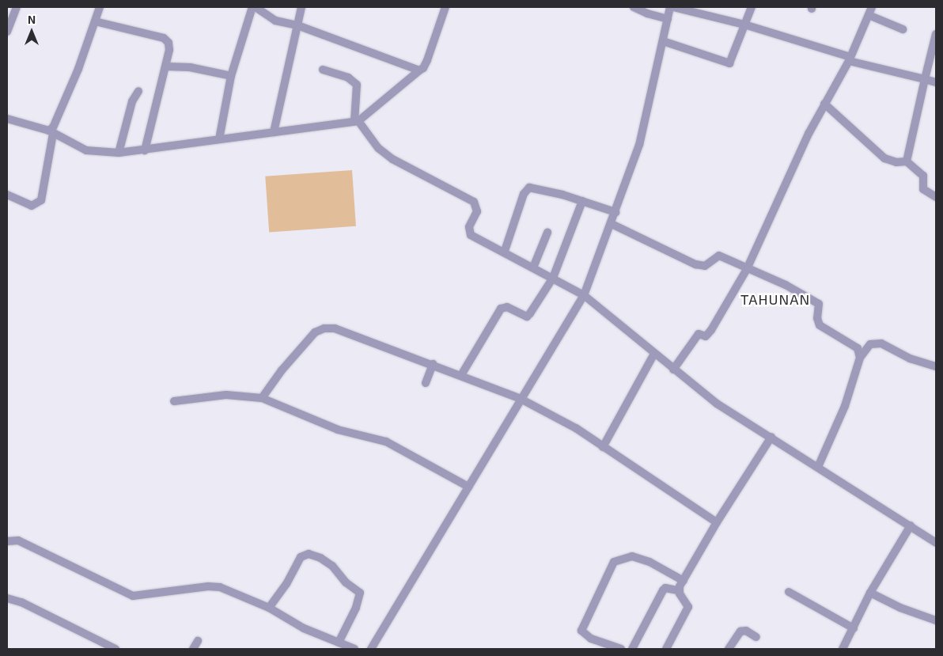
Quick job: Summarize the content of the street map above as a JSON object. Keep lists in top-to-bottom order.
{
  "districts": ["TAHUNAN"],
  "north": "top"
}
